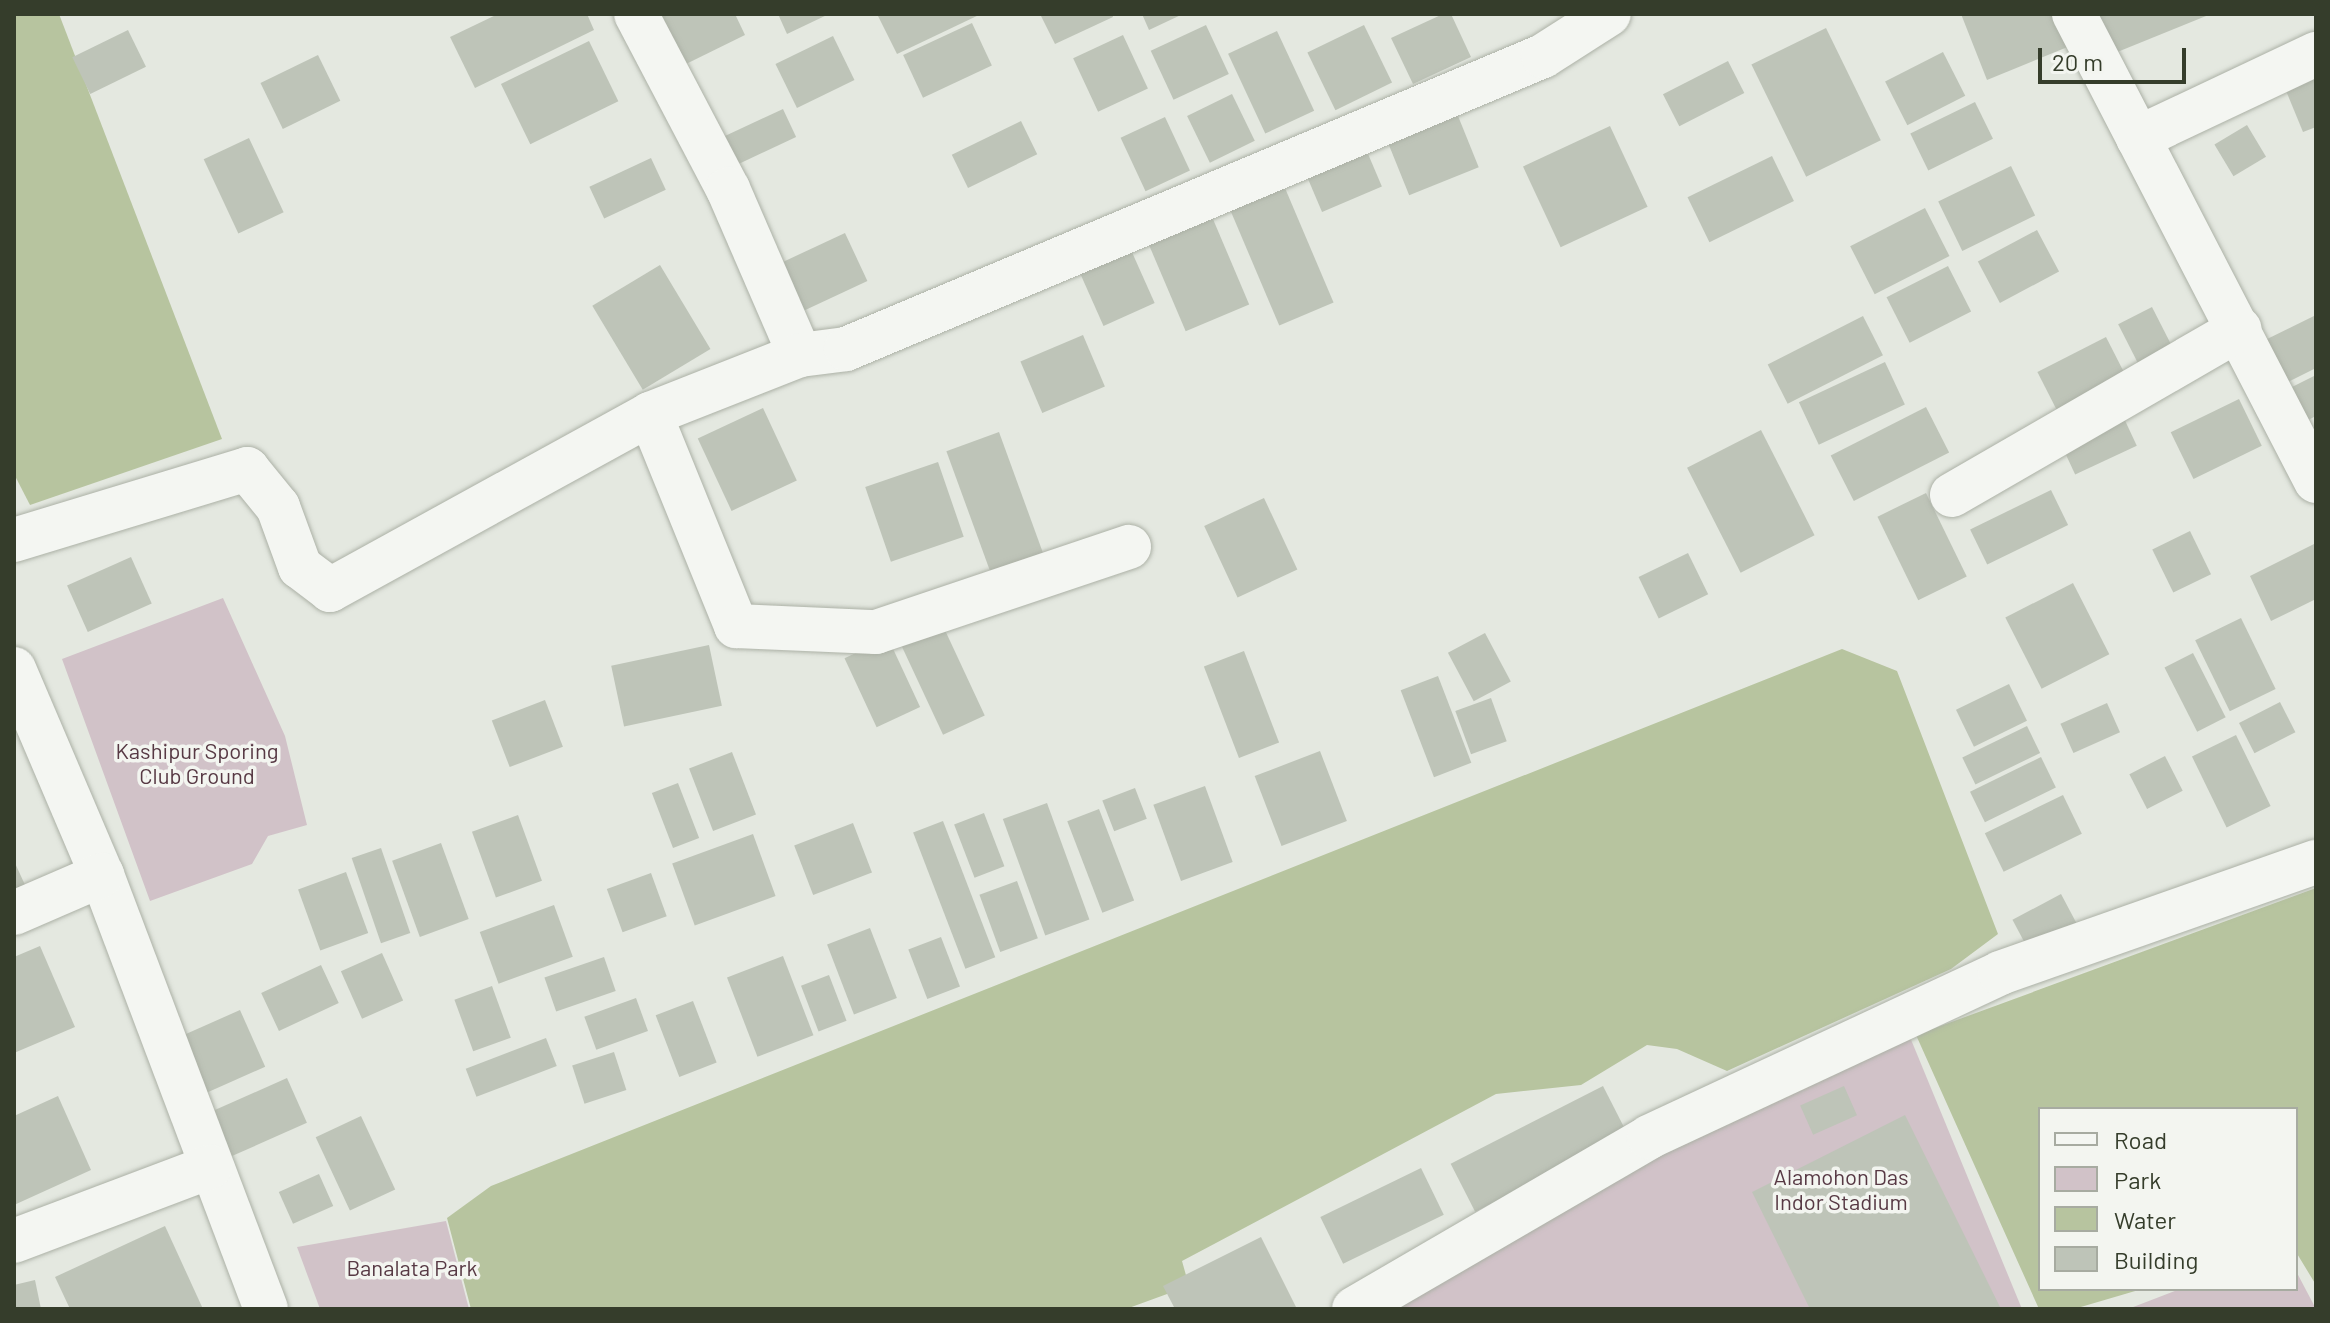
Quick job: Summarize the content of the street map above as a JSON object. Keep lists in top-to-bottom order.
{
  "parks": ["Kashipur Sporing Club Ground", "Alamohon Das Indor Stadium", "Banalata Park"],
  "legend": [
    "Road",
    "Park",
    "Water",
    "Building"
  ],
  "scale_bar": "20 m"
}
